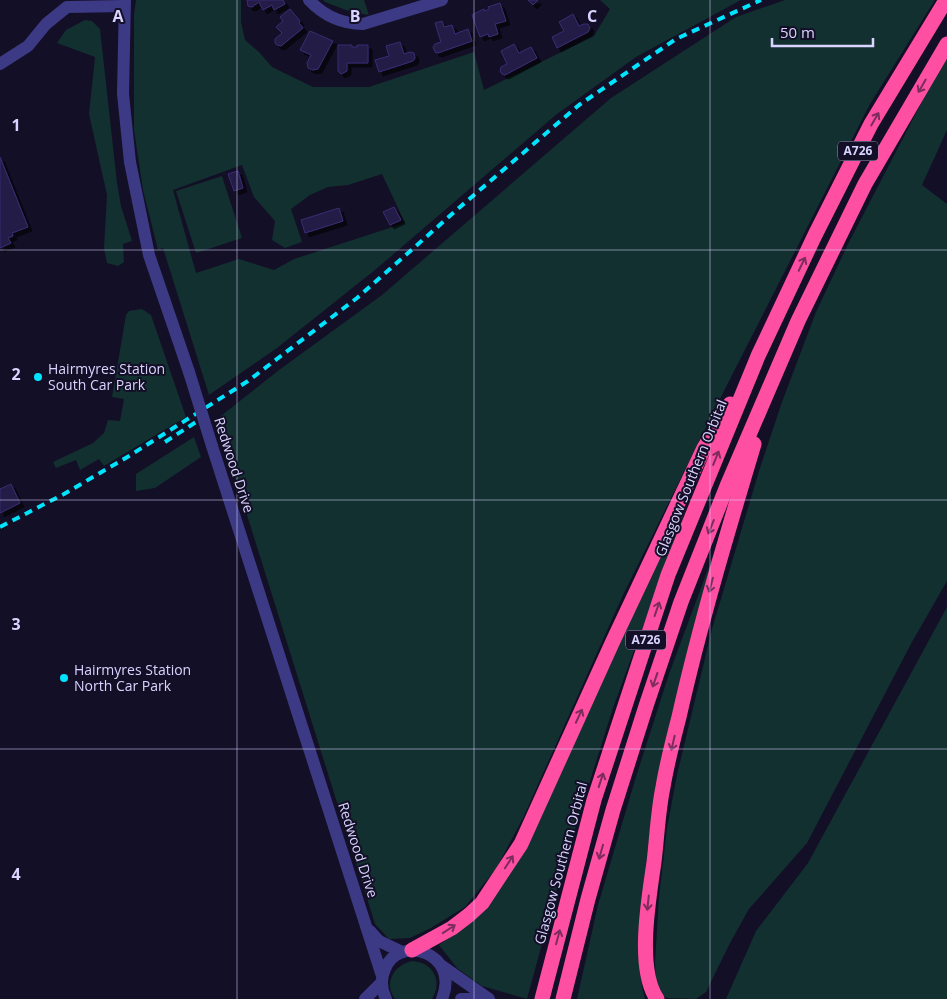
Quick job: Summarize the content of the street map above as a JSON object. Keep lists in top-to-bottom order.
{
  "streets": {
    "highway": ["A726", "Glasgow Southern Orbital"],
    "street": ["Redwood Drive"]
  },
  "crossings": [
    ["A726", "Glasgow Southern Orbital"]
  ],
  "places": ["Hairmyres Station South Car Park", "Hairmyres Station North Car Park"],
  "scale_bar": "50 m",
  "grid": {
    "columns": ["A", "B", "C"],
    "rows": [
      "1",
      "2",
      "3",
      "4"
    ]
  }
}
